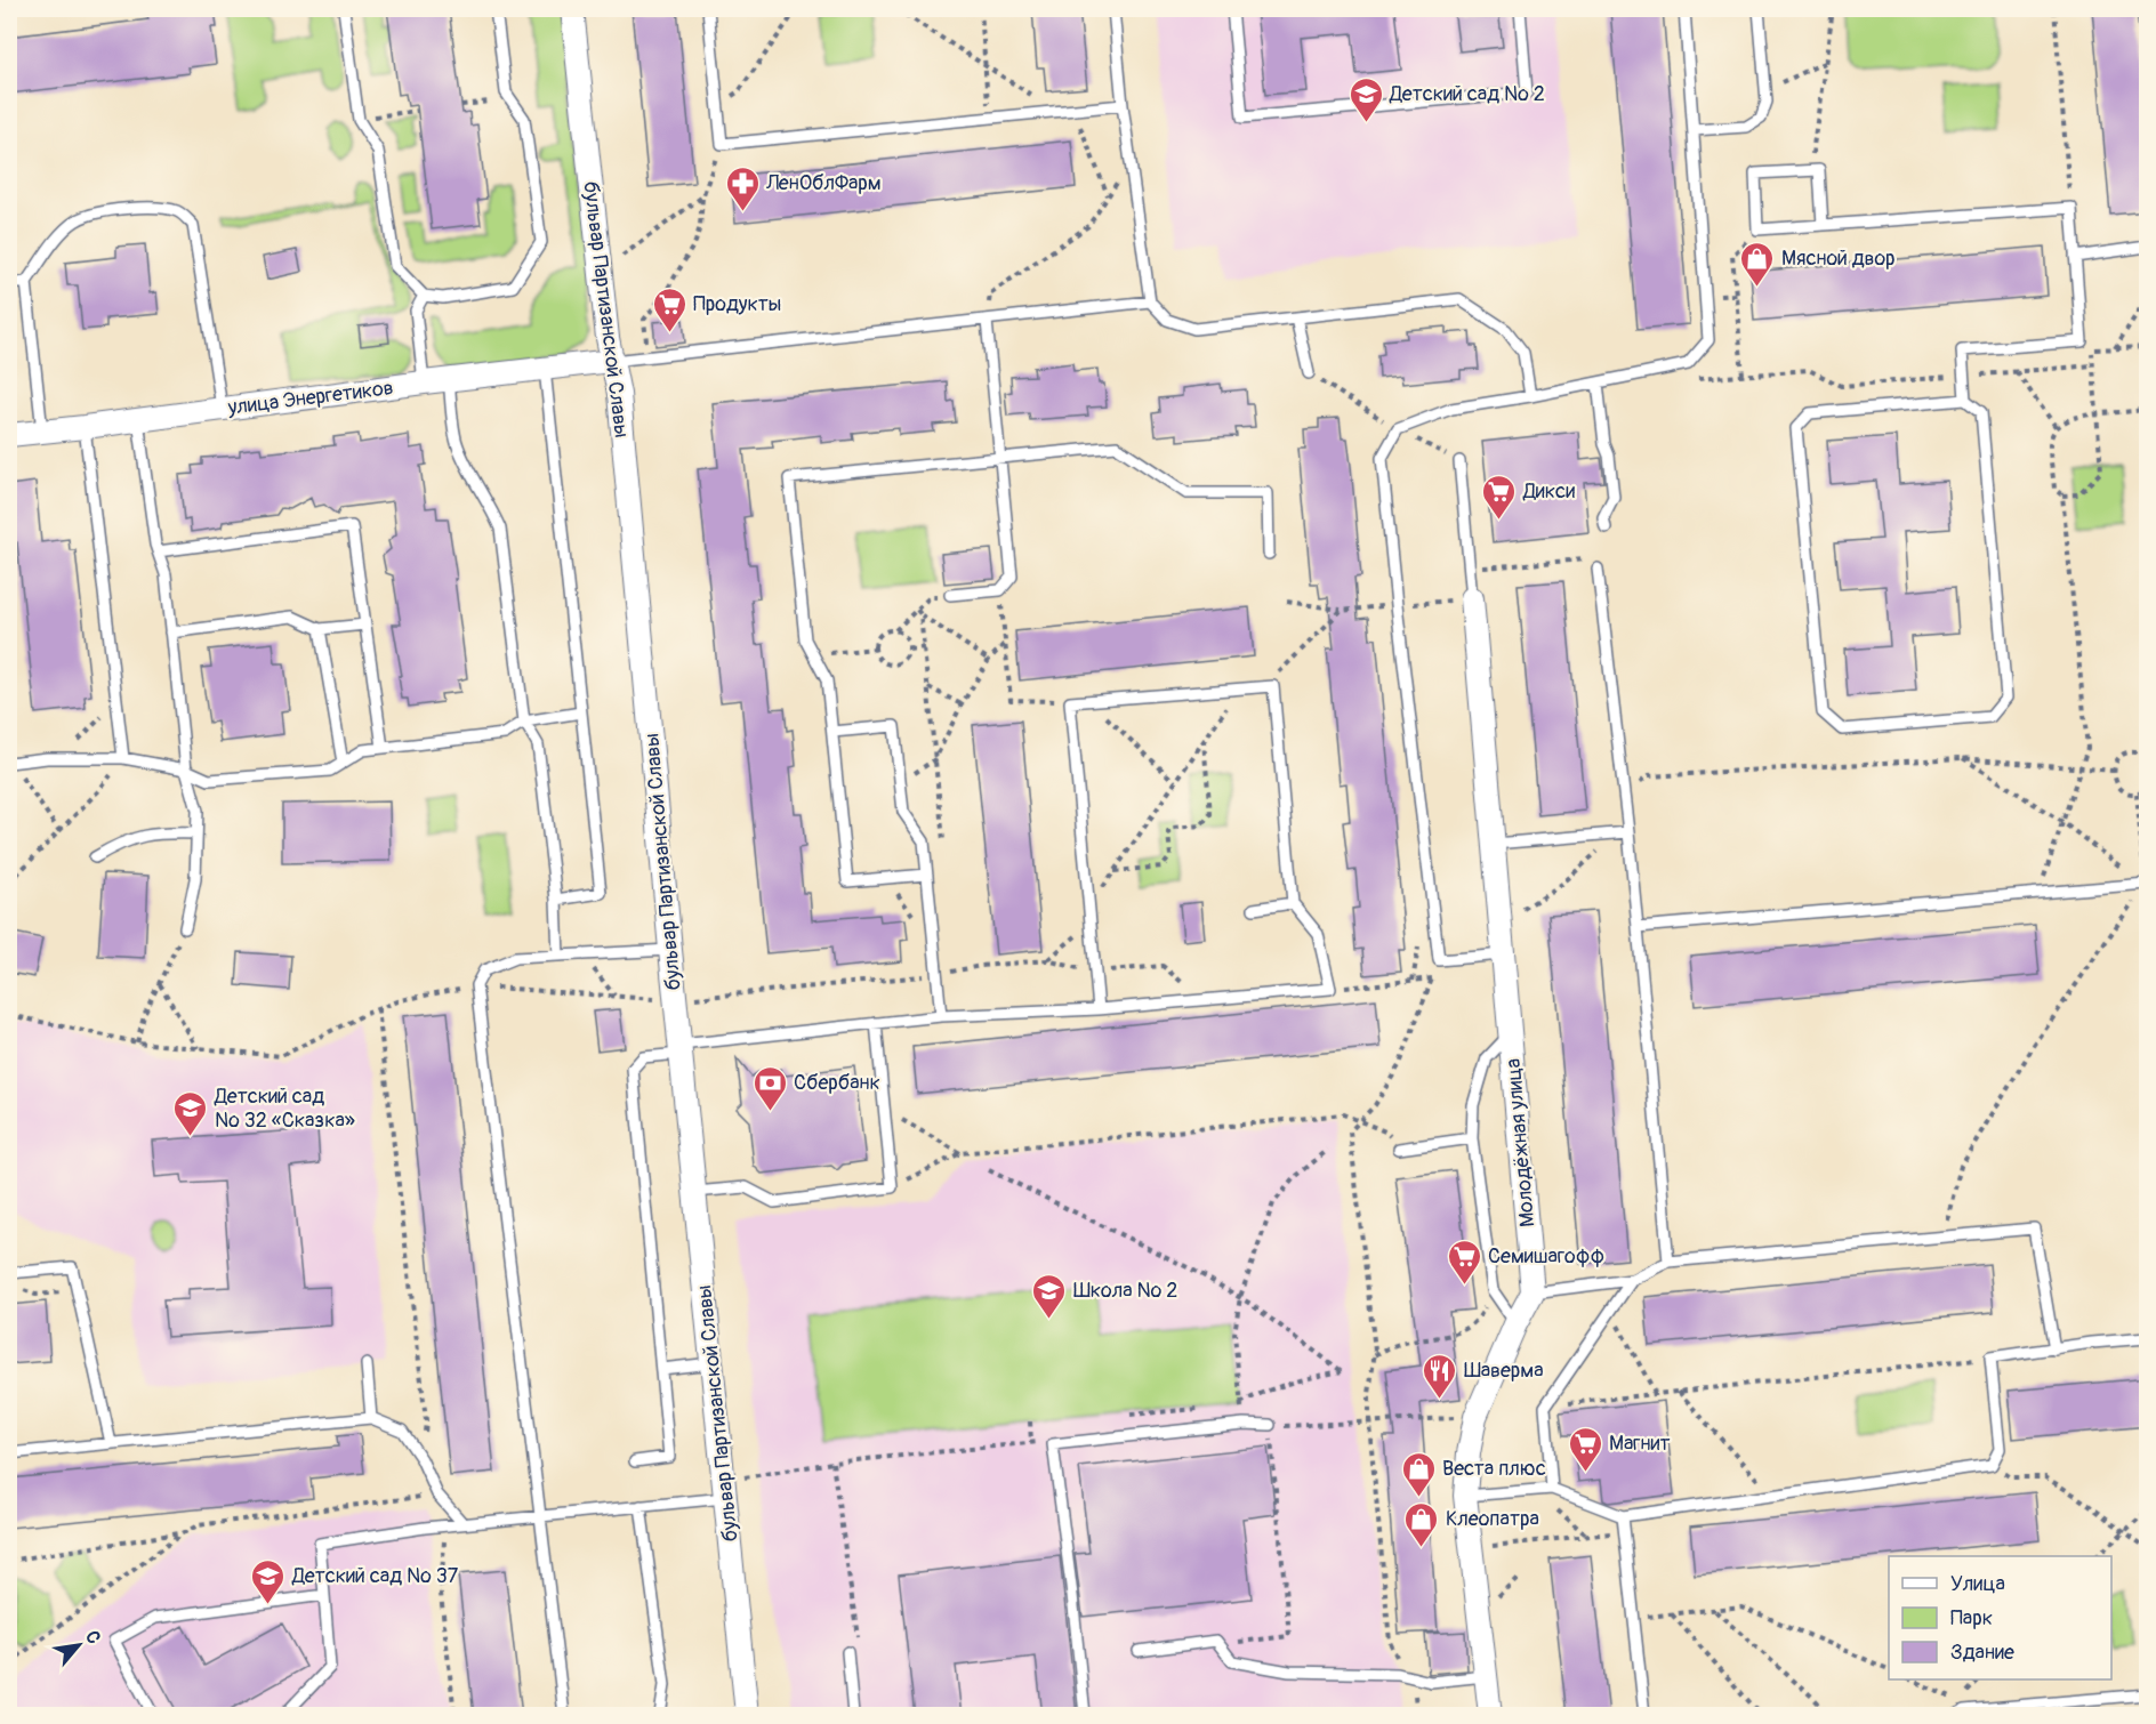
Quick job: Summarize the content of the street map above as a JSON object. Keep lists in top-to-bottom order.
{
  "streets": {
    "street": ["бульвар Партизанской Славы", "улица Энергетиков", "Молодёжная улица"]
  },
  "crossings": [
    ["бульвар Партизанской Славы", "улица Энергетиков"]
  ],
  "places": {
    "school or university": [
      "Детский сад № 2",
      "Детский сад № 32 «Сказка»",
      "Школа № 2",
      "Детский сад № 37"
    ],
    "pharmacy": ["ЛенОблФарм"],
    "shop": ["Мясной двор", "Веста плюс", "Клеопатра"],
    "supermarket": [
      "Продукты",
      "Дикси",
      "Семишагофф",
      "Магнит"
    ],
    "bank": ["Сбербанк"],
    "restaurant": ["Шаверма"]
  },
  "legend": ["Улица", "Парк", "Здание"],
  "north": "top right"
}
